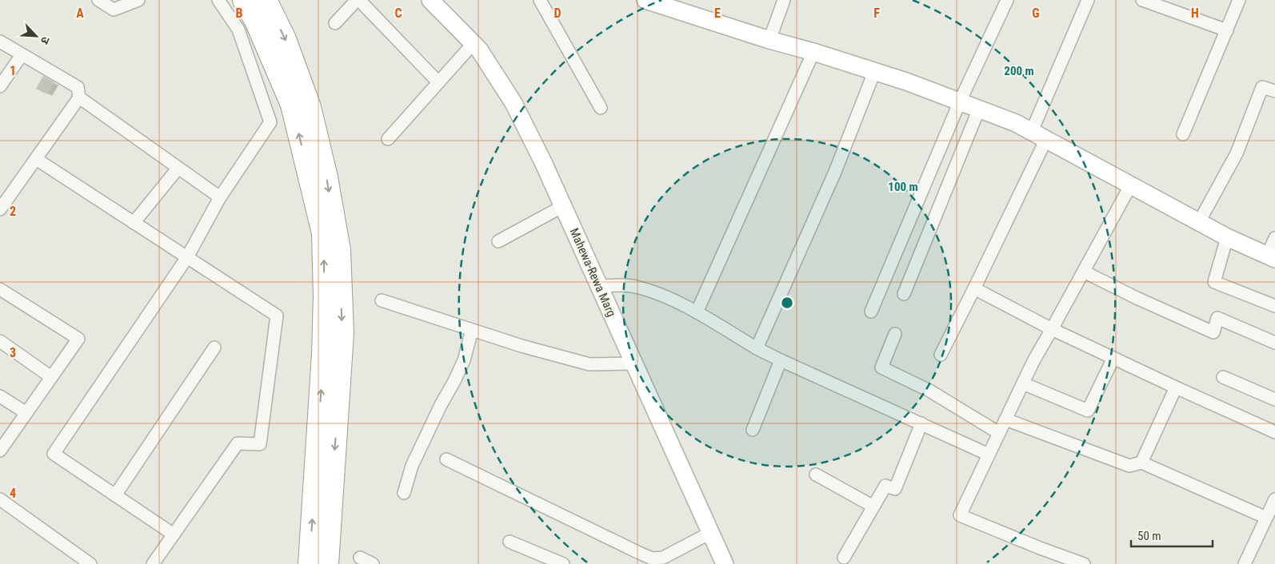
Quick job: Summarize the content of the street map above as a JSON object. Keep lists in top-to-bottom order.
{
  "streets": {
    "street": ["Mahewa-Rewa Marg"]
  },
  "scale_bar": "50 m",
  "north": "bottom right",
  "grid": {
    "columns": [
      "A",
      "B",
      "C",
      "D",
      "E",
      "F",
      "G",
      "H"
    ],
    "rows": [
      "1",
      "2",
      "3",
      "4"
    ]
  },
  "rings": ["200 m", "100 m"]
}
